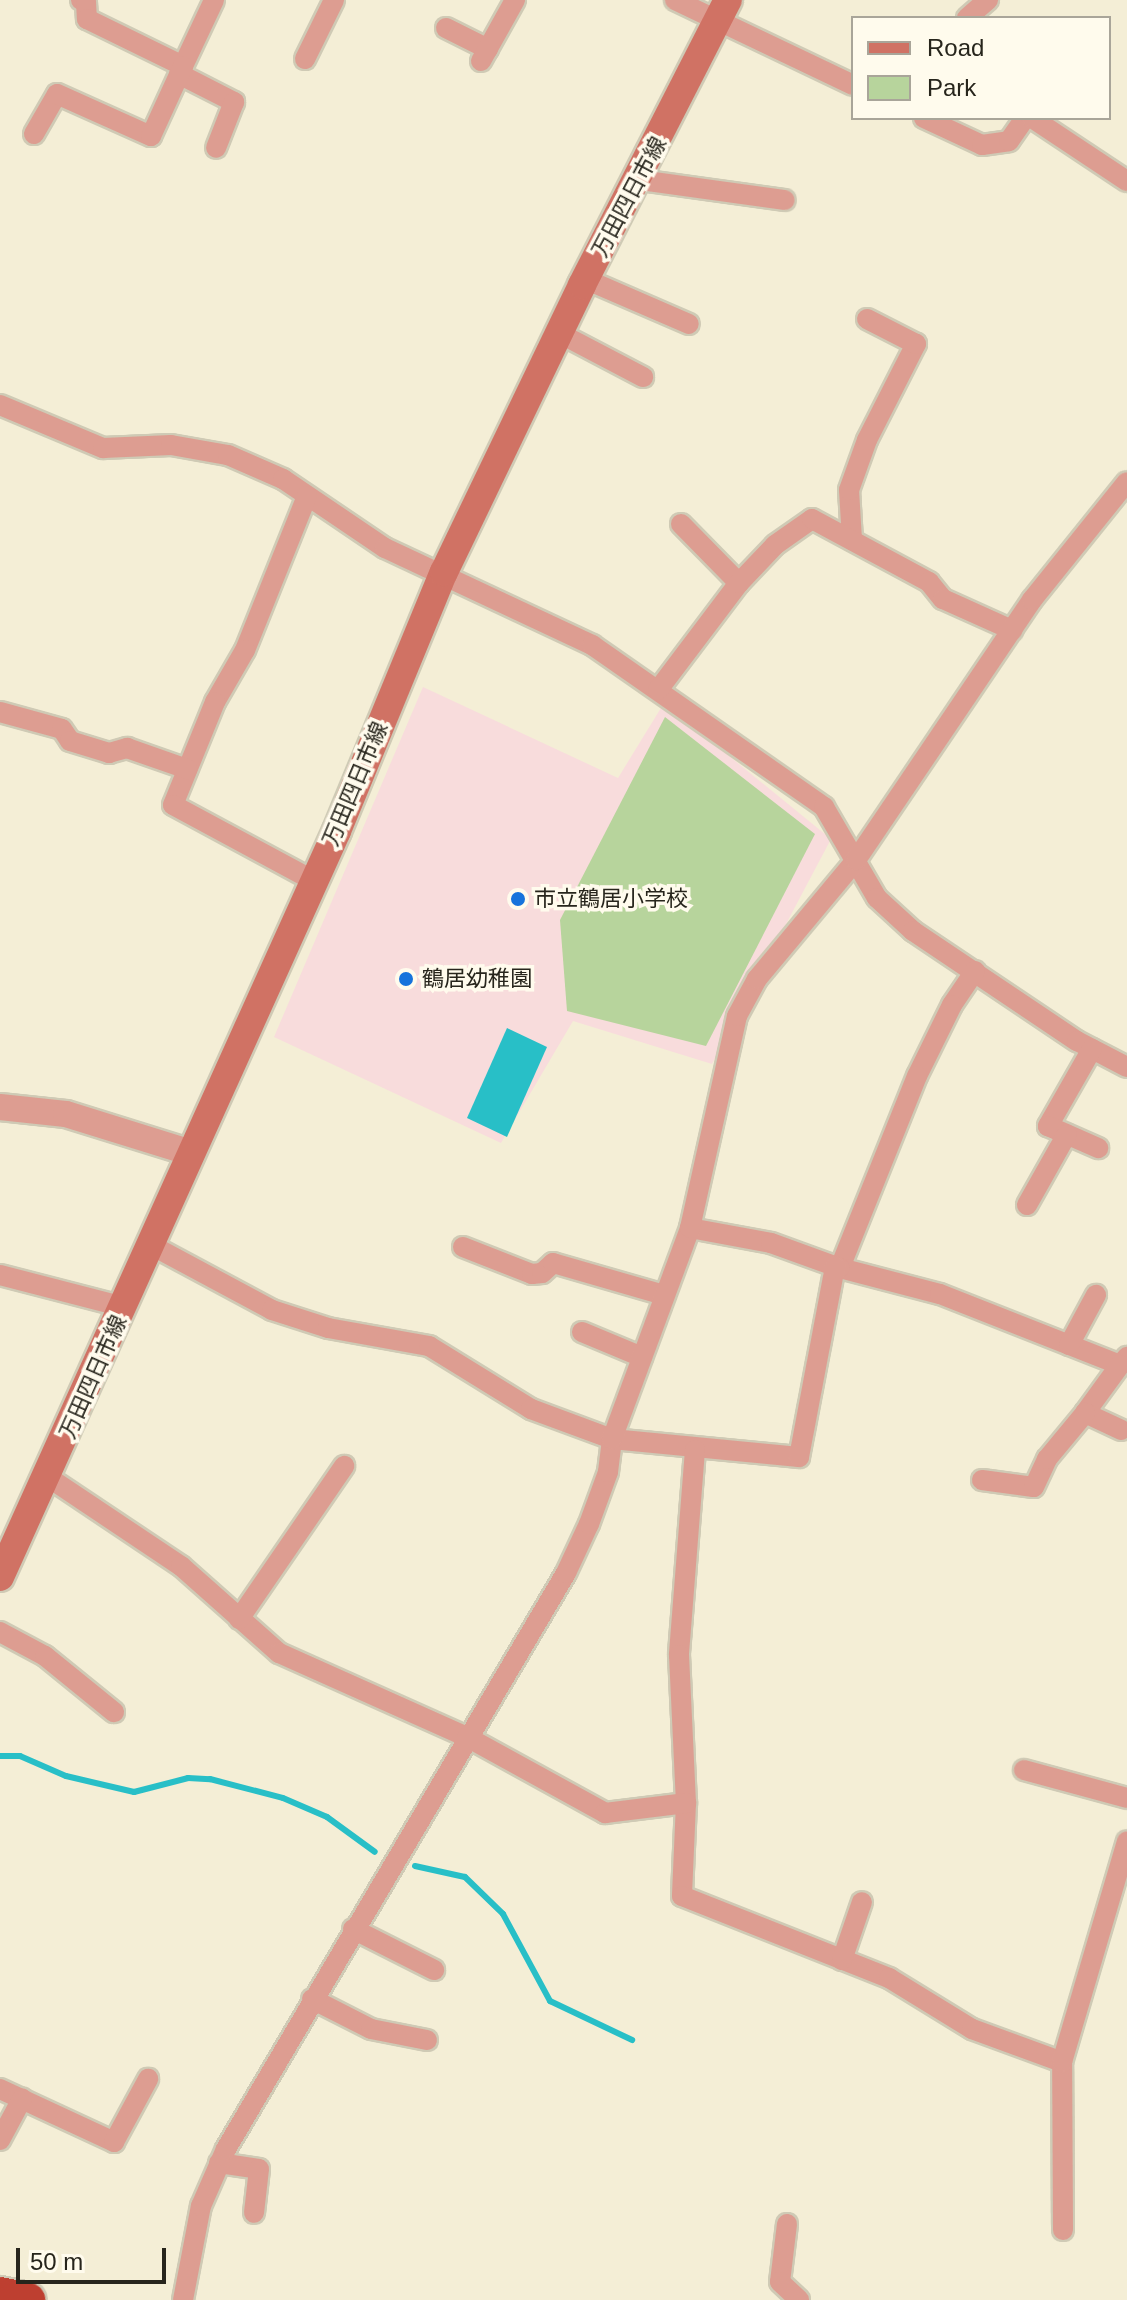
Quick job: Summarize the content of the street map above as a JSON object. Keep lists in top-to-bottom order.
{
  "streets": {
    "main road": ["万田四日市線"]
  },
  "places": ["市立鶴居小学校", "鶴居幼稚園"],
  "legend": ["Road", "Park"],
  "scale_bar": "50 m"
}
